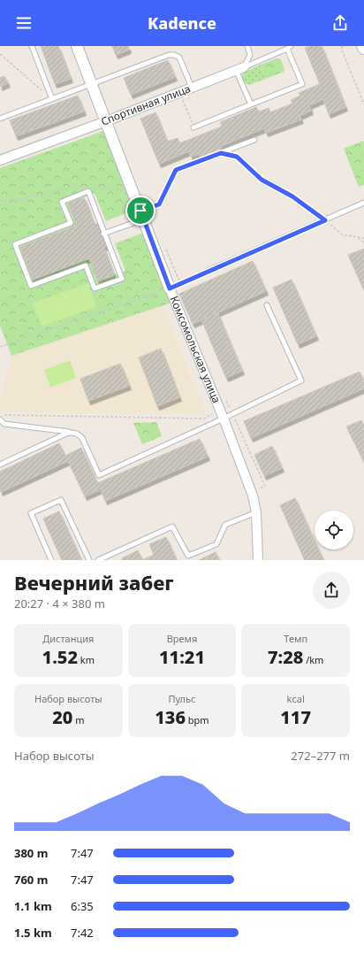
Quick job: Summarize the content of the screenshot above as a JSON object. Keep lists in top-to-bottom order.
{
  "streets": {
    "street": ["Спортивная улица", "Комсомольская улица"]
  },
  "crossings": [
    ["Спортивная улица", "Комсомольская улица"]
  ],
  "page": {
    "header": "Kadence",
    "heading": ["Вечерний забег", "20:27 · 4 × 380 m"],
    "stats": [
      ["Дистанция", "1.52 km"],
      ["Время", "11:21"],
      ["Темп", "7:28 /km"],
      ["Набор высоты", "20 m"],
      ["Пульс", "136 bpm"],
      ["kcal", "117"]
    ],
    "chart": ["Набор высоты", "272–277 m"],
    "list": [
      {
        "name": "380 m",
        "note": "7:47"
      },
      {
        "name": "760 m",
        "note": "7:47"
      },
      {
        "name": "1.1 km",
        "note": "6:35"
      },
      {
        "name": "1.5 km",
        "note": "7:42"
      }
    ]
  }
}
